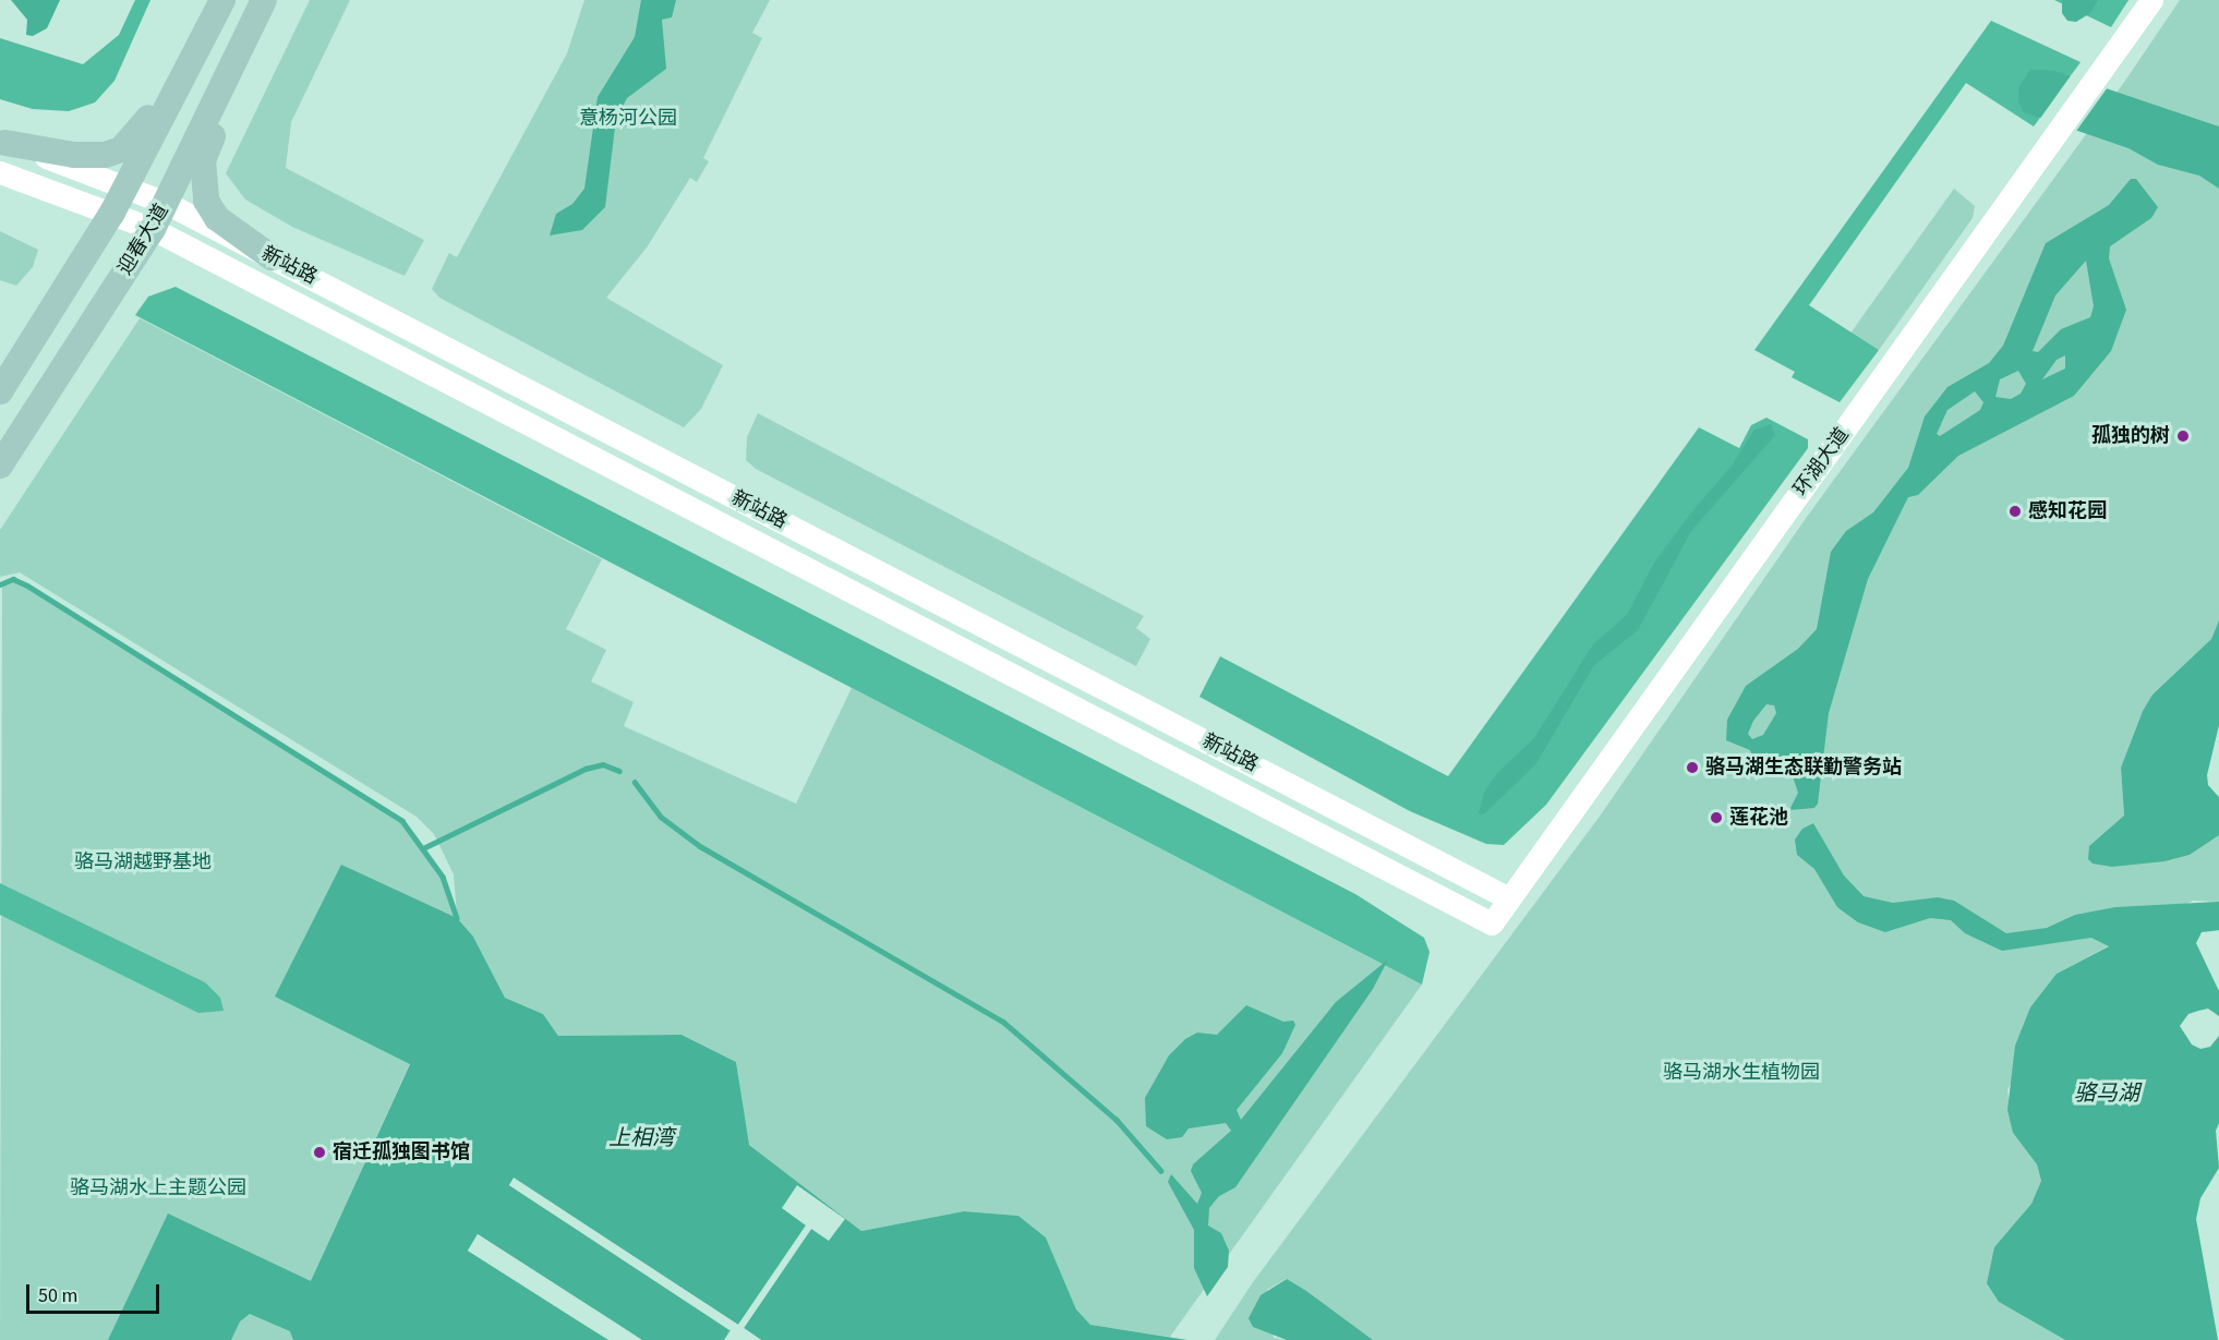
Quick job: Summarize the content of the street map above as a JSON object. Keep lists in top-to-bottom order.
{
  "streets": {
    "main road": ["迎春大道"],
    "street": ["新站路", "环湖大道"]
  },
  "crossings": [
    ["迎春大道", "新站路"],
    ["新站路", "环湖大道"]
  ],
  "water": ["骆马湖", "上相湾"],
  "parks": [
    "意杨河公园",
    "骆马湖越野基地",
    "骆马湖水生植物园",
    "骆马湖水上主题公园"
  ],
  "places": [
    "孤独的树",
    "感知花园",
    "骆马湖生态联勤警务站",
    "莲花池",
    "宿迁孤独图书馆"
  ],
  "scale_bar": "50 m"
}
